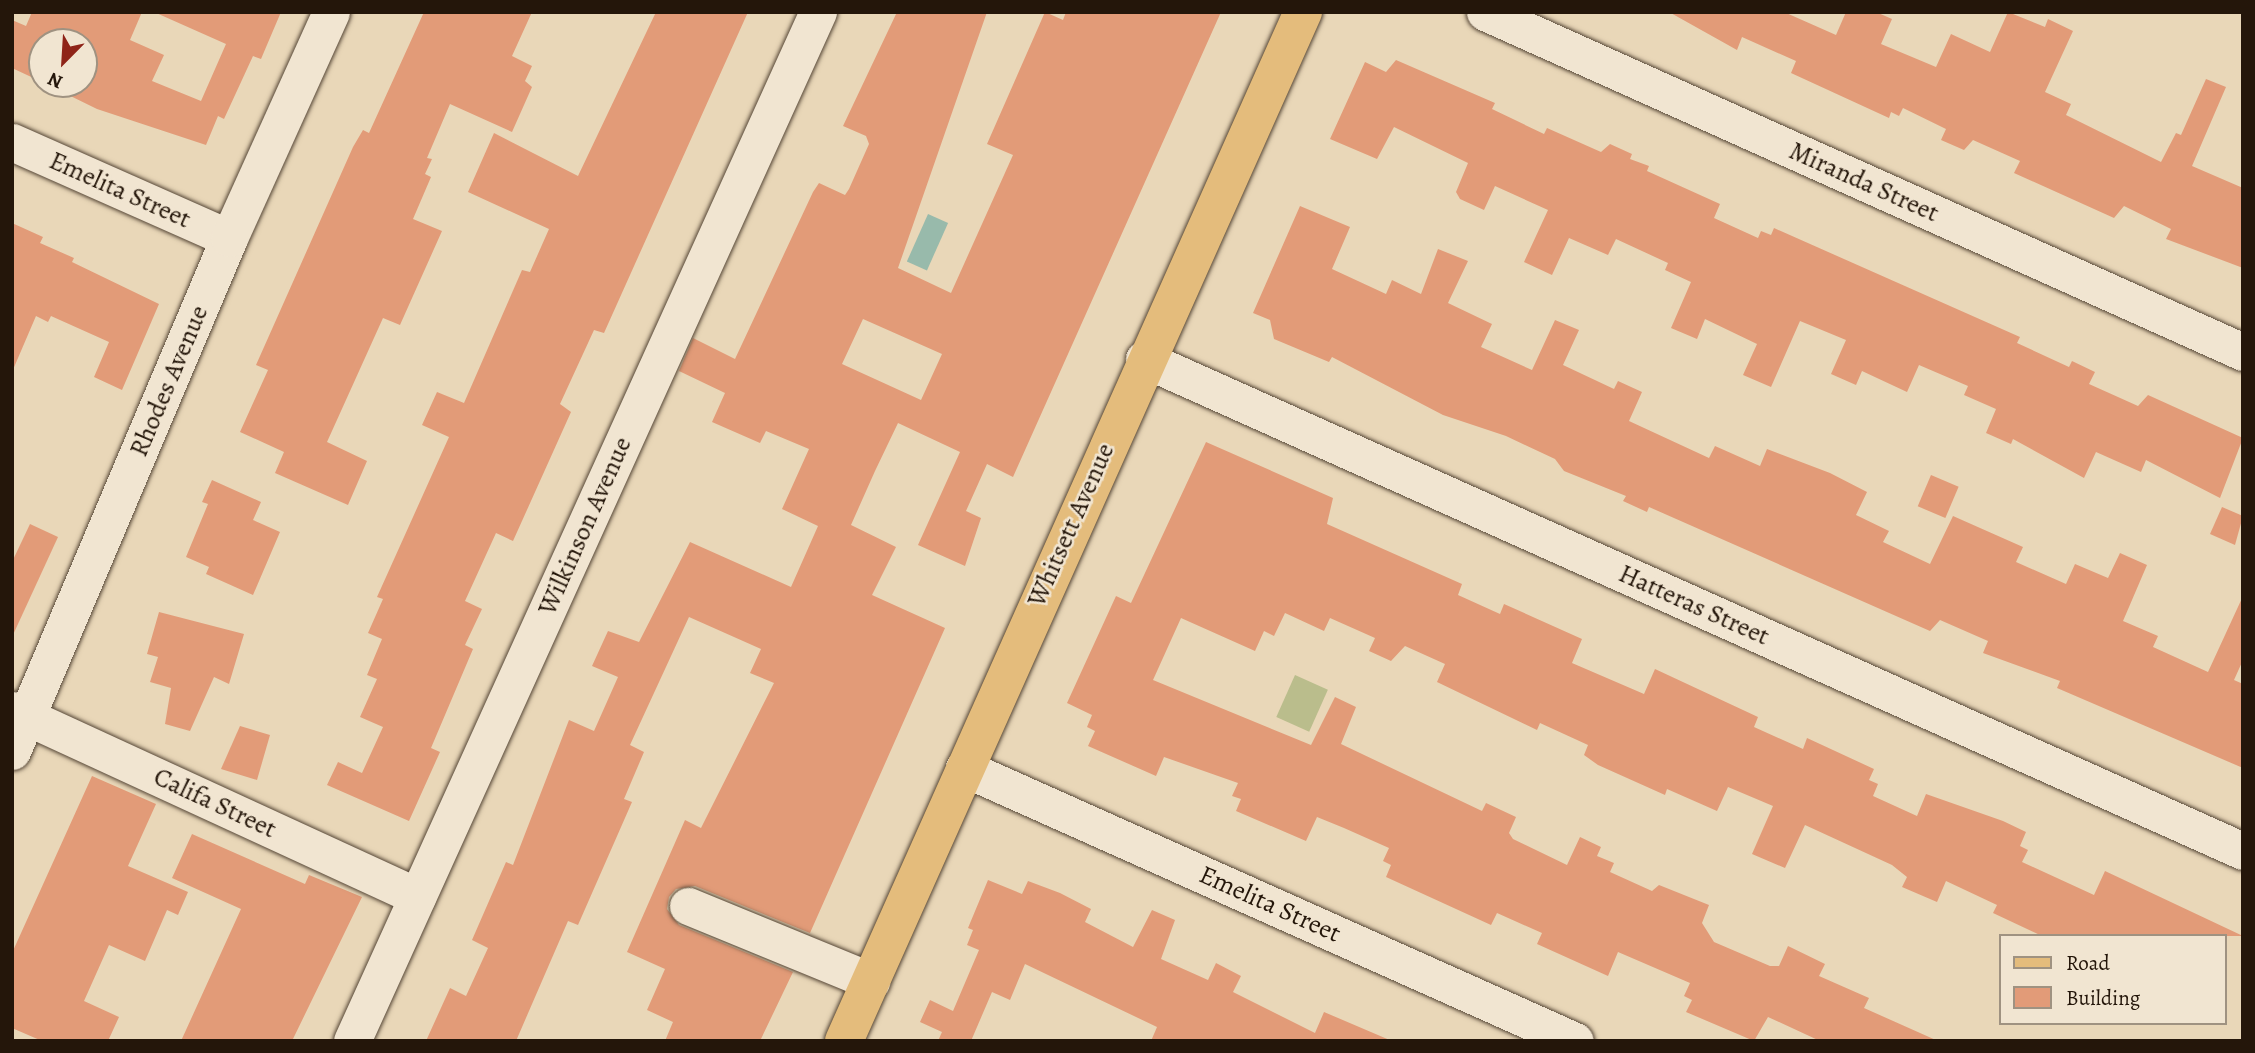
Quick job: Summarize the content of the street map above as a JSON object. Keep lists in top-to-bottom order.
{
  "streets": {
    "main road": ["Whitsett Avenue"],
    "street": [
      "Miranda Street",
      "Emelita Street",
      "Rhodes Avenue",
      "Wilkinson Avenue",
      "Hatteras Street",
      "Califa Street"
    ]
  },
  "crossings": [
    ["Emelita Street", "Rhodes Avenue"],
    ["Emelita Street", "Whitsett Avenue"],
    ["Rhodes Avenue", "Califa Street"],
    ["Whitsett Avenue", "Hatteras Street"],
    ["Wilkinson Avenue", "Califa Street"]
  ],
  "legend": ["Road", "Building"],
  "north": "bottom left"
}
